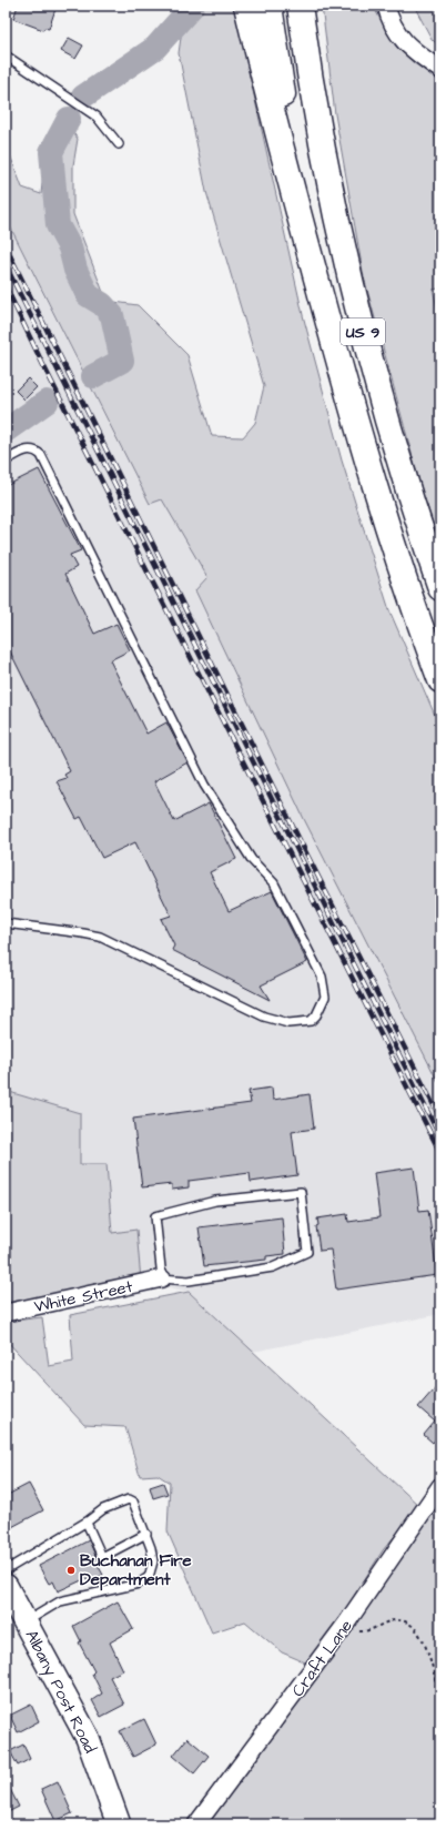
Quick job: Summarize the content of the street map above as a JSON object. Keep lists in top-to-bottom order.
{
  "streets": {
    "highway": ["US 9"],
    "main road": ["Albany Post Road"],
    "street": ["White Street", "Craft Lane"]
  },
  "places": ["Buchanan Fire Department"]
}
